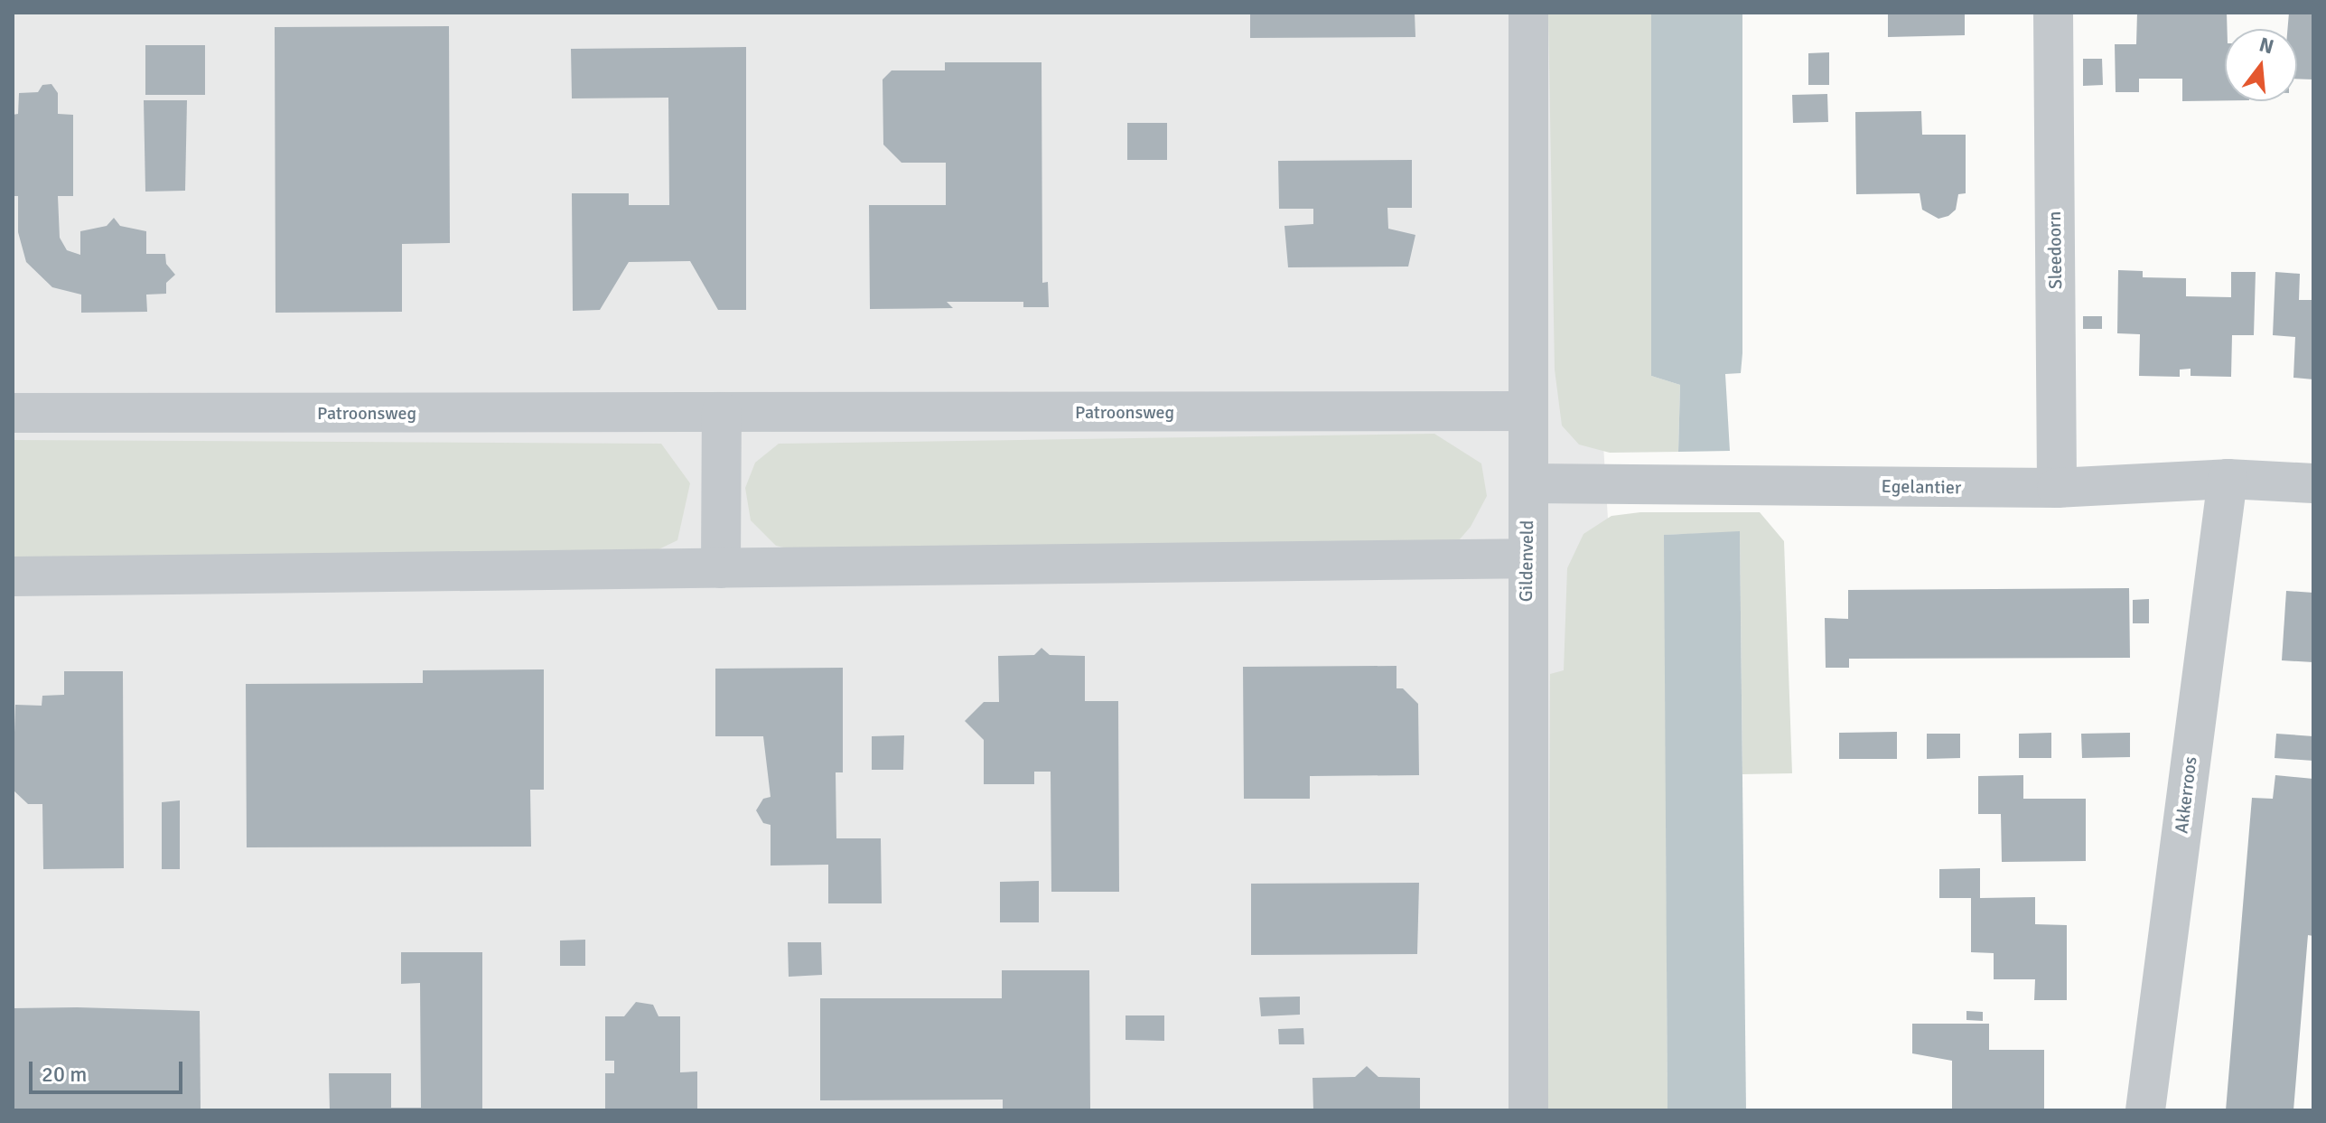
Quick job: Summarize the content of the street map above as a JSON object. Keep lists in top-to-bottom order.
{
  "streets": {
    "street": [
      "Sleedoorn",
      "Patroonsweg",
      "Egelantier",
      "Gildenveld",
      "Akkerroos"
    ]
  },
  "crossings": [
    ["Sleedoorn", "Egelantier"],
    ["Patroonsweg", "Gildenveld"],
    ["Egelantier", "Gildenveld"],
    ["Egelantier", "Akkerroos"]
  ],
  "scale_bar": "20 m",
  "north": "top"
}
